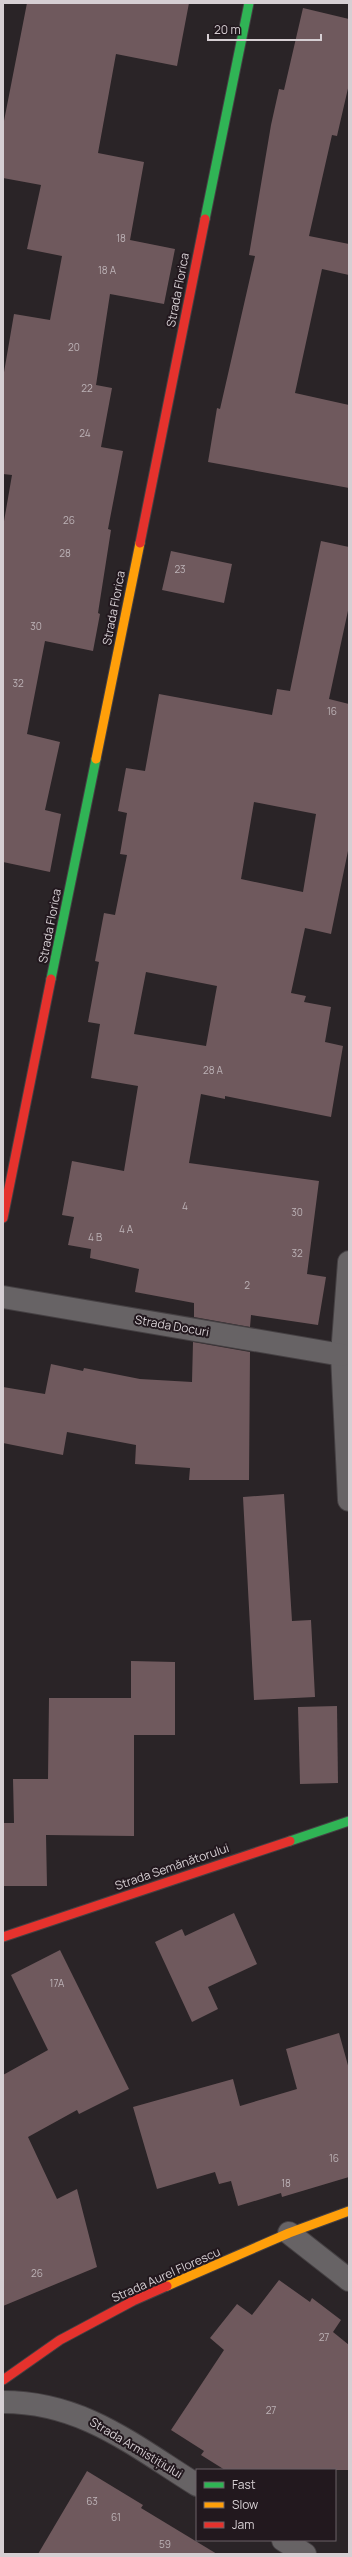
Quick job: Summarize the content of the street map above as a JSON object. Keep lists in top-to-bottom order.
{
  "streets": {
    "street": [
      "Strada Florica",
      "Strada Docuri",
      "Strada Semănătorului",
      "Strada Aurel Florescu",
      "Strada Armistițiului"
    ]
  },
  "house_numbers": [
    "18",
    "18 A",
    "20",
    "22",
    "24",
    "26",
    "28",
    "23",
    "30",
    "32",
    "16",
    "28 A",
    "4",
    "30",
    "4 A",
    "4 B",
    "32",
    "2",
    "17A",
    "16",
    "18",
    "26",
    "27",
    "27",
    "63",
    "61",
    "59"
  ],
  "legend": ["Fast", "Slow", "Jam"],
  "scale_bar": "20 m"
}
